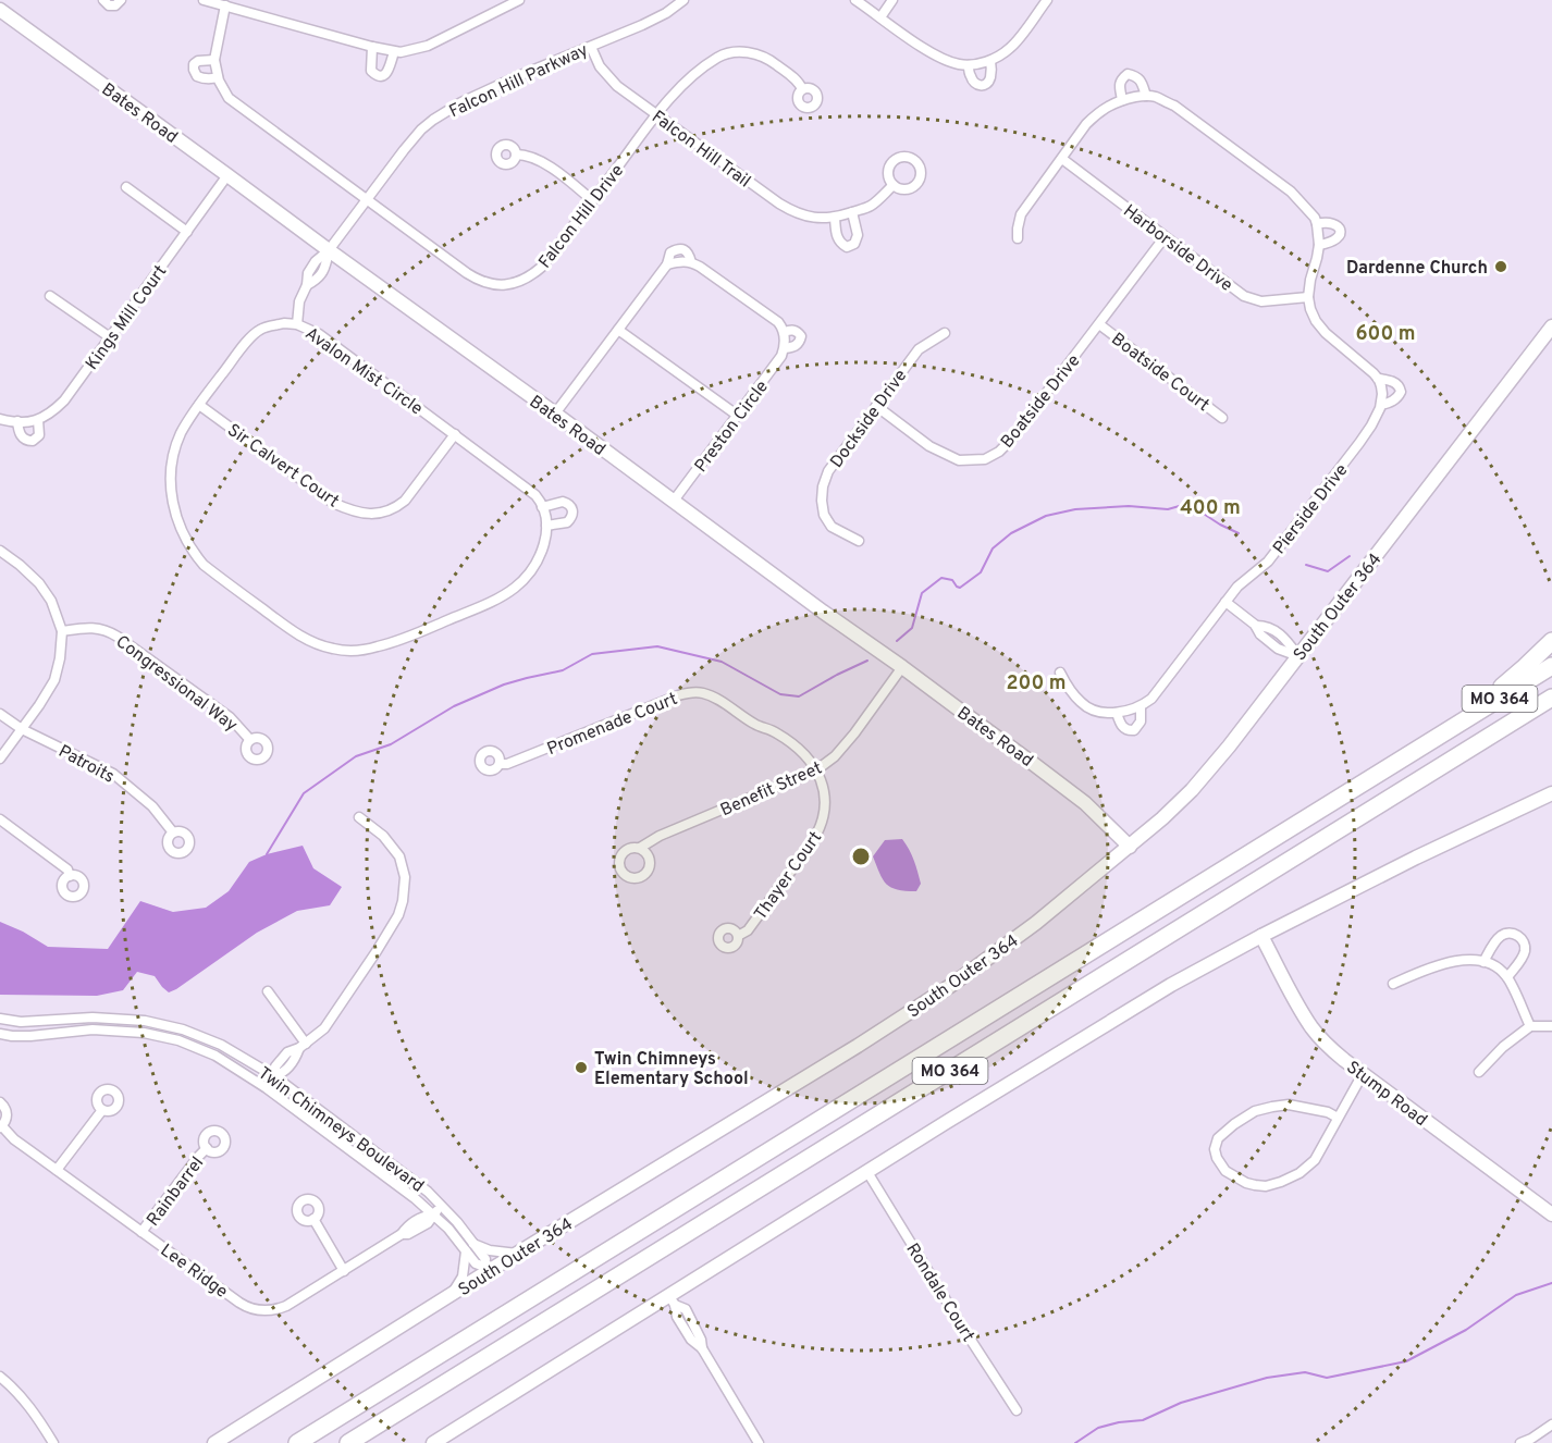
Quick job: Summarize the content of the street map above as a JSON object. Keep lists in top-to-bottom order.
{
  "streets": {
    "highway": ["MO 364"],
    "street": [
      "Falcon Hill Parkway",
      "Bates Road",
      "Falcon Hill Trail",
      "Falcon Hill Drive",
      "Harborside Drive",
      "Kings Mill Court",
      "Avalon Mist Circle",
      "Boatside Court",
      "Boatside Drive",
      "Dockside Drive",
      "Preston Circle",
      "Sir Calvert Court",
      "Pierside Drive",
      "South Outer 364",
      "Congressional Way",
      "Promenade Court",
      "Patroits",
      "Benefit Street",
      "Thayer Court",
      "Stump Road",
      "Twin Chimneys Boulevard",
      "Rainbarrel",
      "Lee Ridge",
      "Rondale Court"
    ]
  },
  "crossings": [
    ["Falcon Hill Parkway", "Bates Road"],
    ["Falcon Hill Parkway", "Falcon Hill Trail"],
    ["Falcon Hill Parkway", "Falcon Hill Drive"],
    ["Falcon Hill Parkway", "Avalon Mist Circle"],
    ["Bates Road", "Kings Mill Court"],
    ["Bates Road", "Preston Circle"],
    ["Bates Road", "South Outer 364"],
    ["Bates Road", "Benefit Street"],
    ["Falcon Hill Trail", "Falcon Hill Drive"],
    ["Harborside Drive", "Boatside Drive"],
    ["Harborside Drive", "Pierside Drive"],
    ["Avalon Mist Circle", "Sir Calvert Court"],
    ["Boatside Court", "Boatside Drive"],
    ["Boatside Drive", "Dockside Drive"],
    ["South Outer 364", "Twin Chimneys Boulevard"],
    ["Promenade Court", "Benefit Street"],
    ["Promenade Court", "Thayer Court"],
    ["Benefit Street", "Thayer Court"],
    ["Twin Chimneys Boulevard", "Lee Ridge"],
    ["Rainbarrel", "Lee Ridge"]
  ],
  "places": ["Dardenne Church", "Twin Chimneys Elementary School"],
  "rings": ["600 m", "400 m", "200 m"]
}
